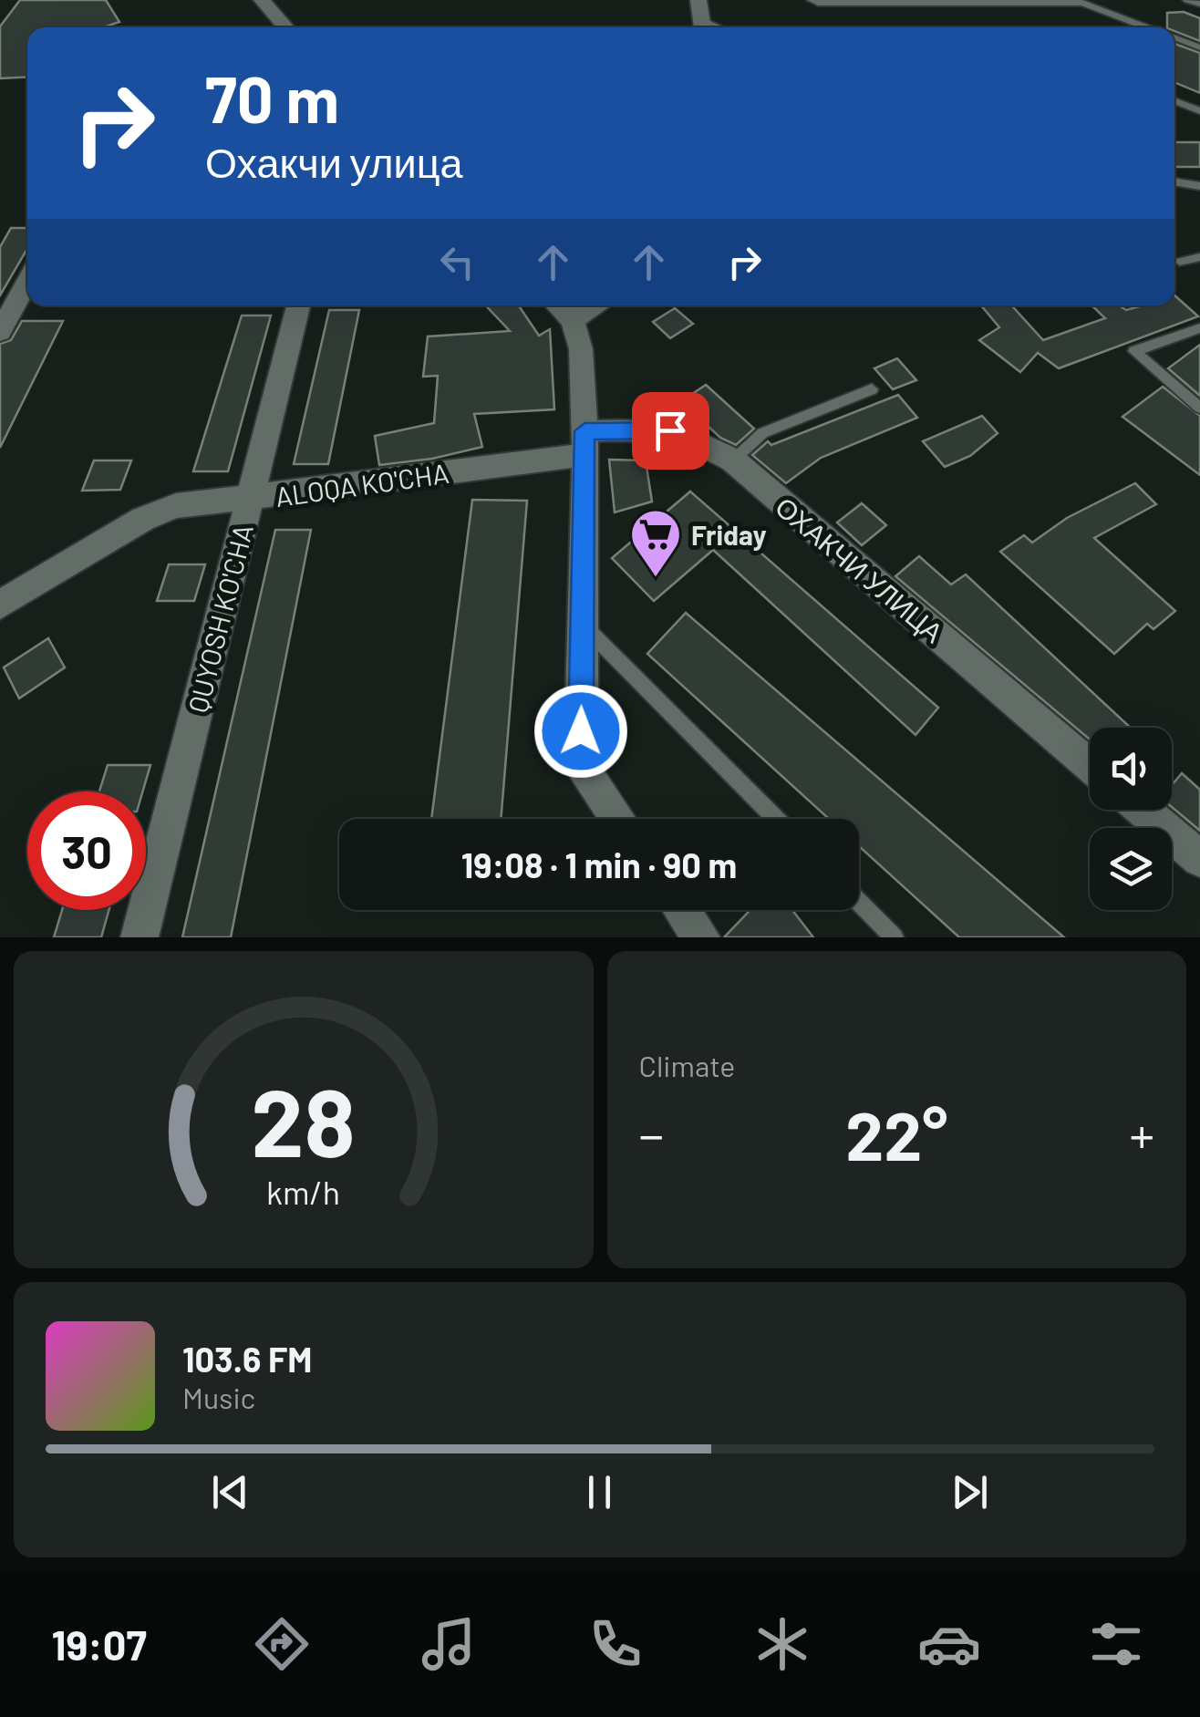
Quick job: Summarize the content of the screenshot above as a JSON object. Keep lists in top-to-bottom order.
{
  "streets": {
    "street": ["ALOQA KO'CHA", "ОХАКЧИ УЛИЦА", "QUYOSH KO'CHA"]
  },
  "crossings": [
    ["ALOQA KO'CHA", "ОХАКЧИ УЛИЦА"],
    ["ALOQA KO'CHA", "QUYOSH KO'CHA"]
  ],
  "places": {
    "supermarket": ["Friday"]
  },
  "page": {
    "turn": ["70 m", "Охакчи улица"],
    "limit": "30",
    "trip": "19:08 · 1 min · 90 m",
    "tile": "Climate",
    "heat": ["−", "22°", "+"],
    "song": ["103.6 FM", "Music"],
    "tabs": "19:07",
    "gauge": ["28", "km/h"]
  }
}
